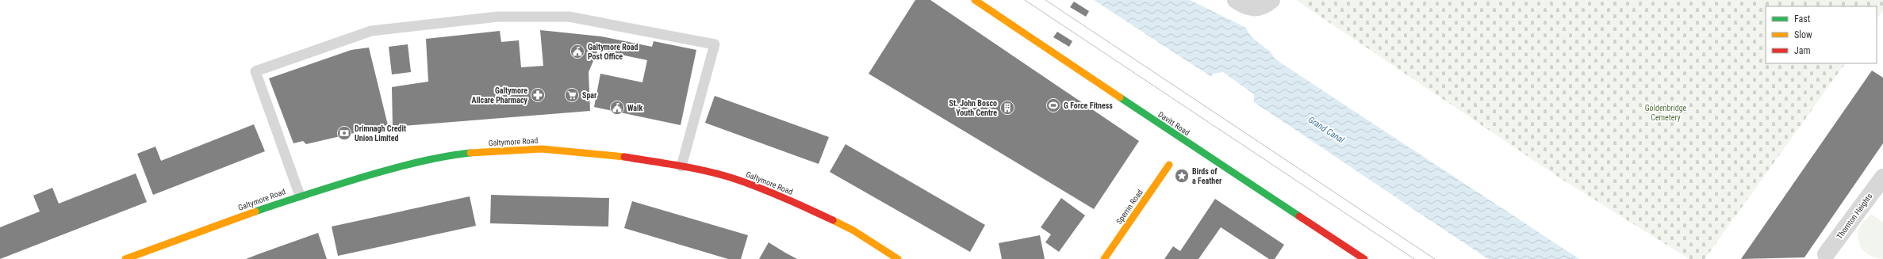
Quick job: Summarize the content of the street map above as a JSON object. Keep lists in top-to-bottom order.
{
  "streets": {
    "street": [
      "Davitt Road",
      "Galtymore Road",
      "Sperrin Road",
      "Thornton Heights"
    ]
  },
  "water": ["Grand Canal"],
  "parks": ["Goldenbridge Cemetery"],
  "places": {
    "public building": ["Galtymore Road Post Office", "Walk"],
    "pharmacy": ["Galtymore Allcare Pharmacy"],
    "supermarket": ["Spar"],
    "sports": ["G Force Fitness"],
    "building": ["St. John Bosco Youth Centre"],
    "bank": ["Drimnagh Credit Union Limited"],
    "place": ["Birds of a Feather"]
  },
  "legend": ["Fast", "Slow", "Jam"]
}
